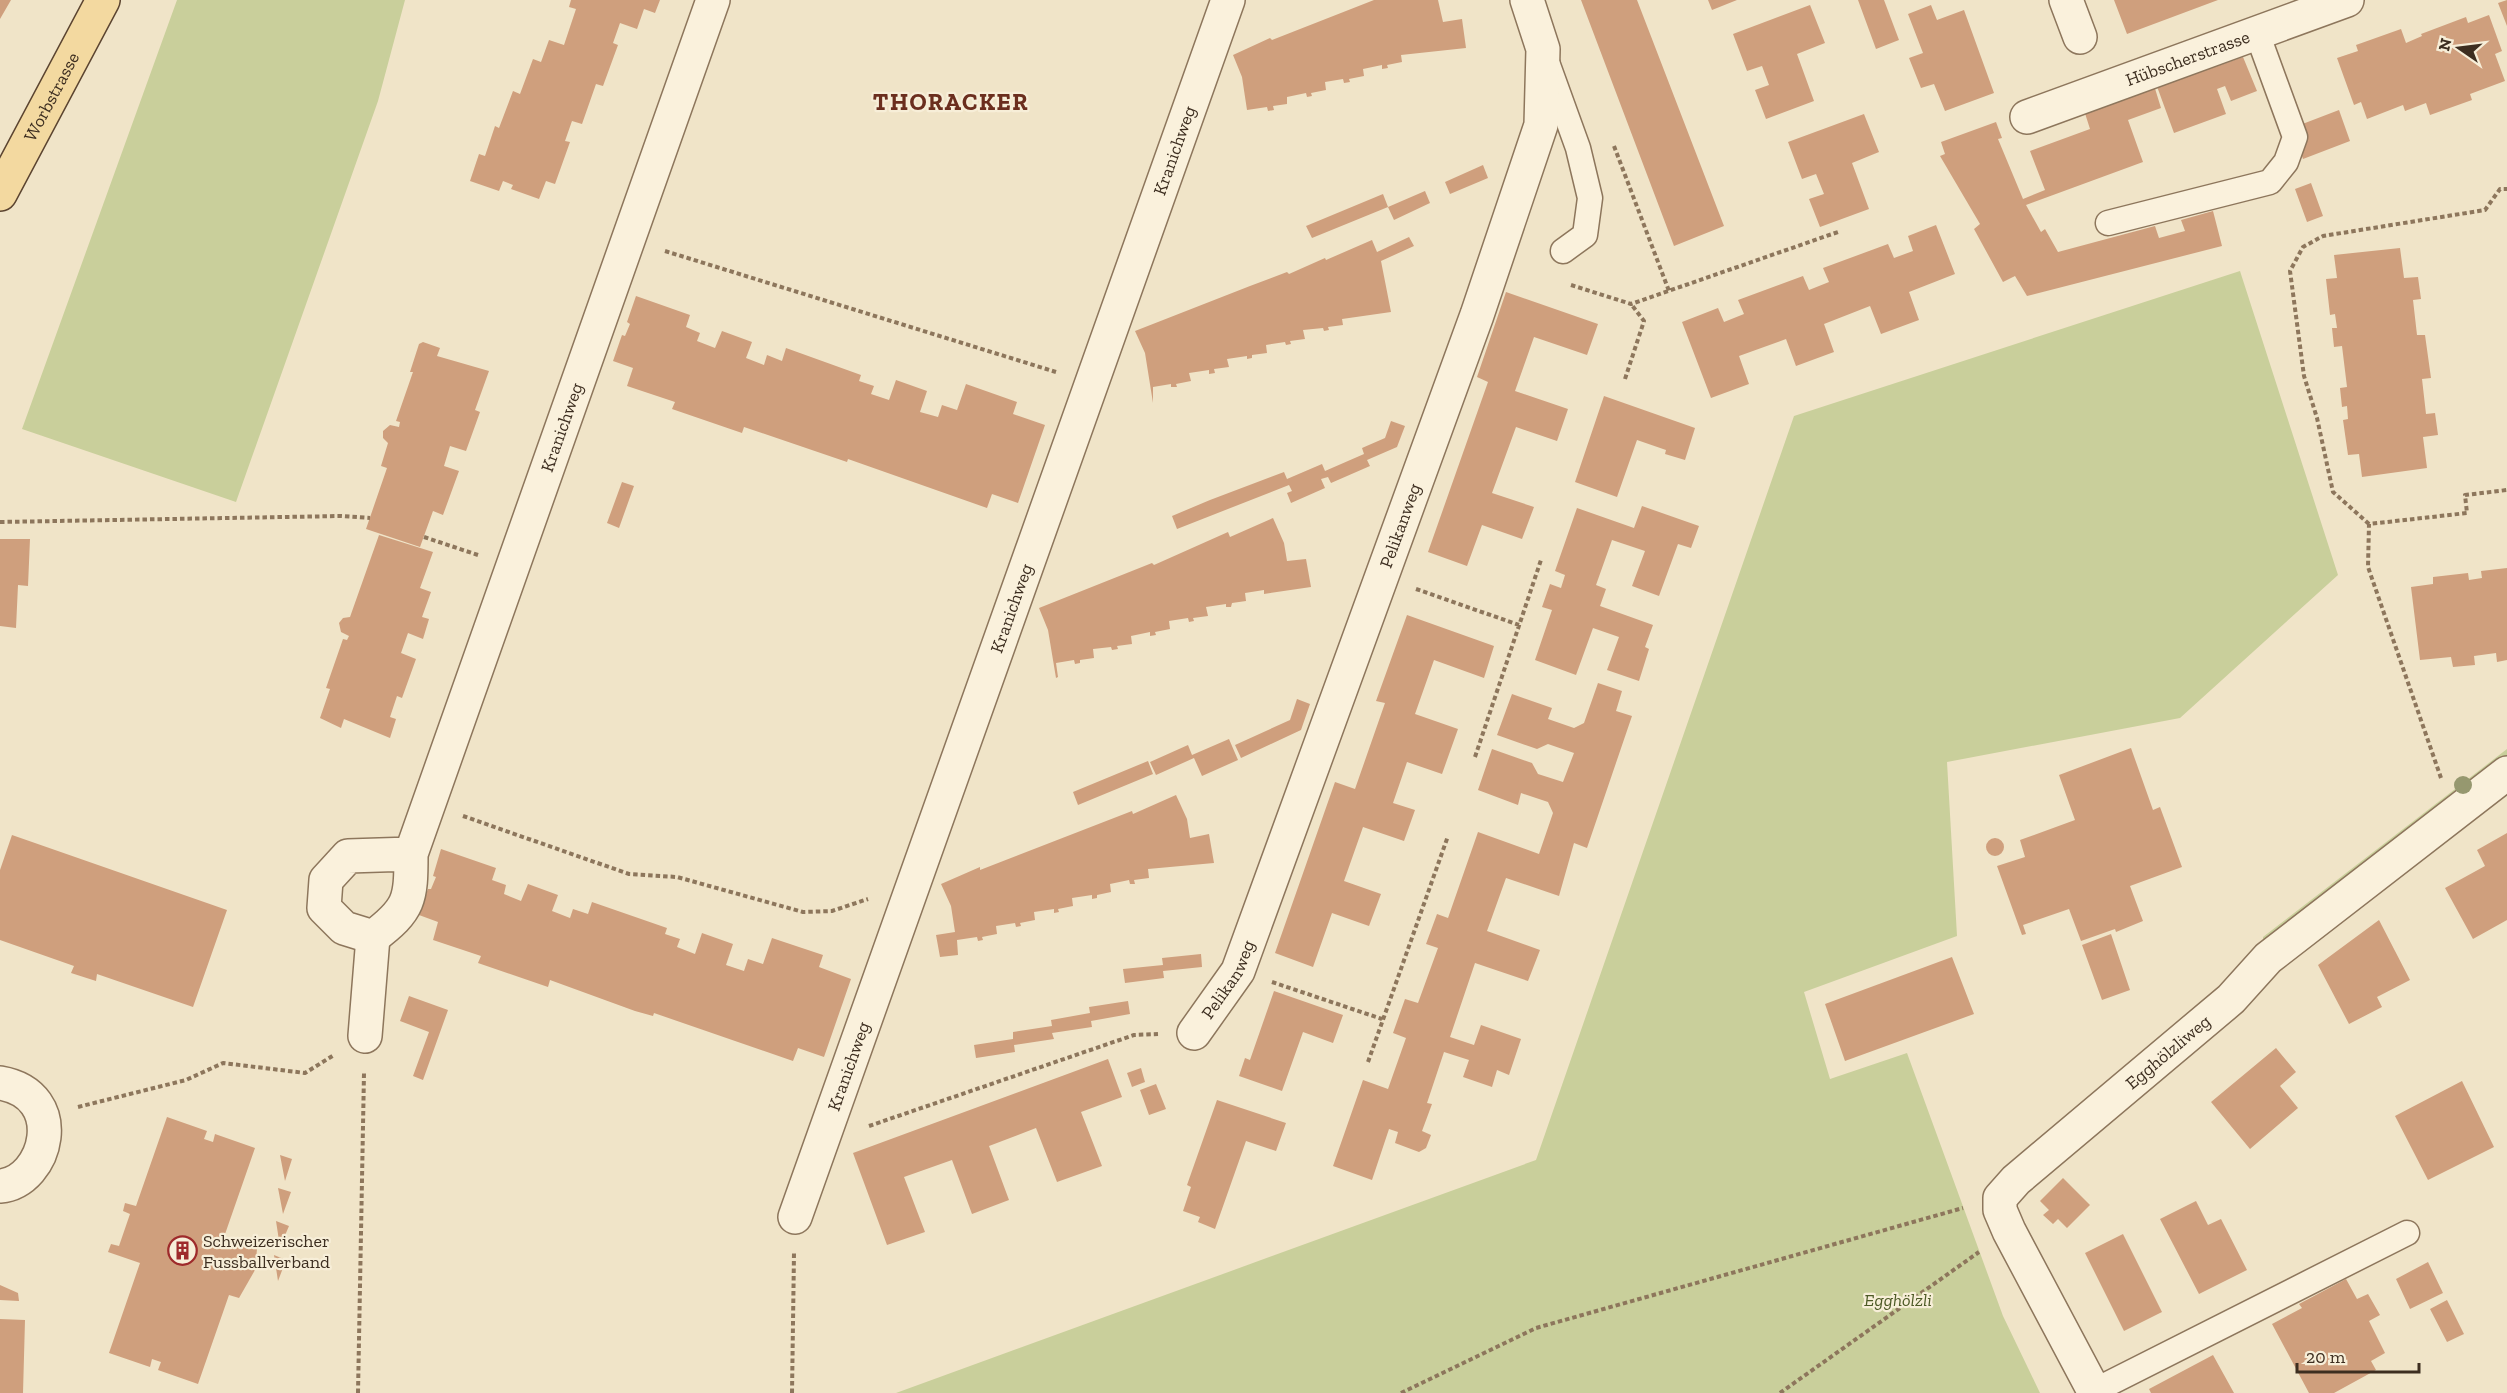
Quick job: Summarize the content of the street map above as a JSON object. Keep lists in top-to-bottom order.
{
  "streets": {
    "main road": ["Worbstrasse"],
    "street": [
      "Hübscherstrasse",
      "Kranichweg",
      "Pelikanweg",
      "Egghölzliweg"
    ]
  },
  "districts": ["THORACKER"],
  "parks": ["Egghölzli"],
  "places": {
    "building": ["Schweizerischer Fussballverband"]
  },
  "scale_bar": "20 m",
  "north": "left"
}
